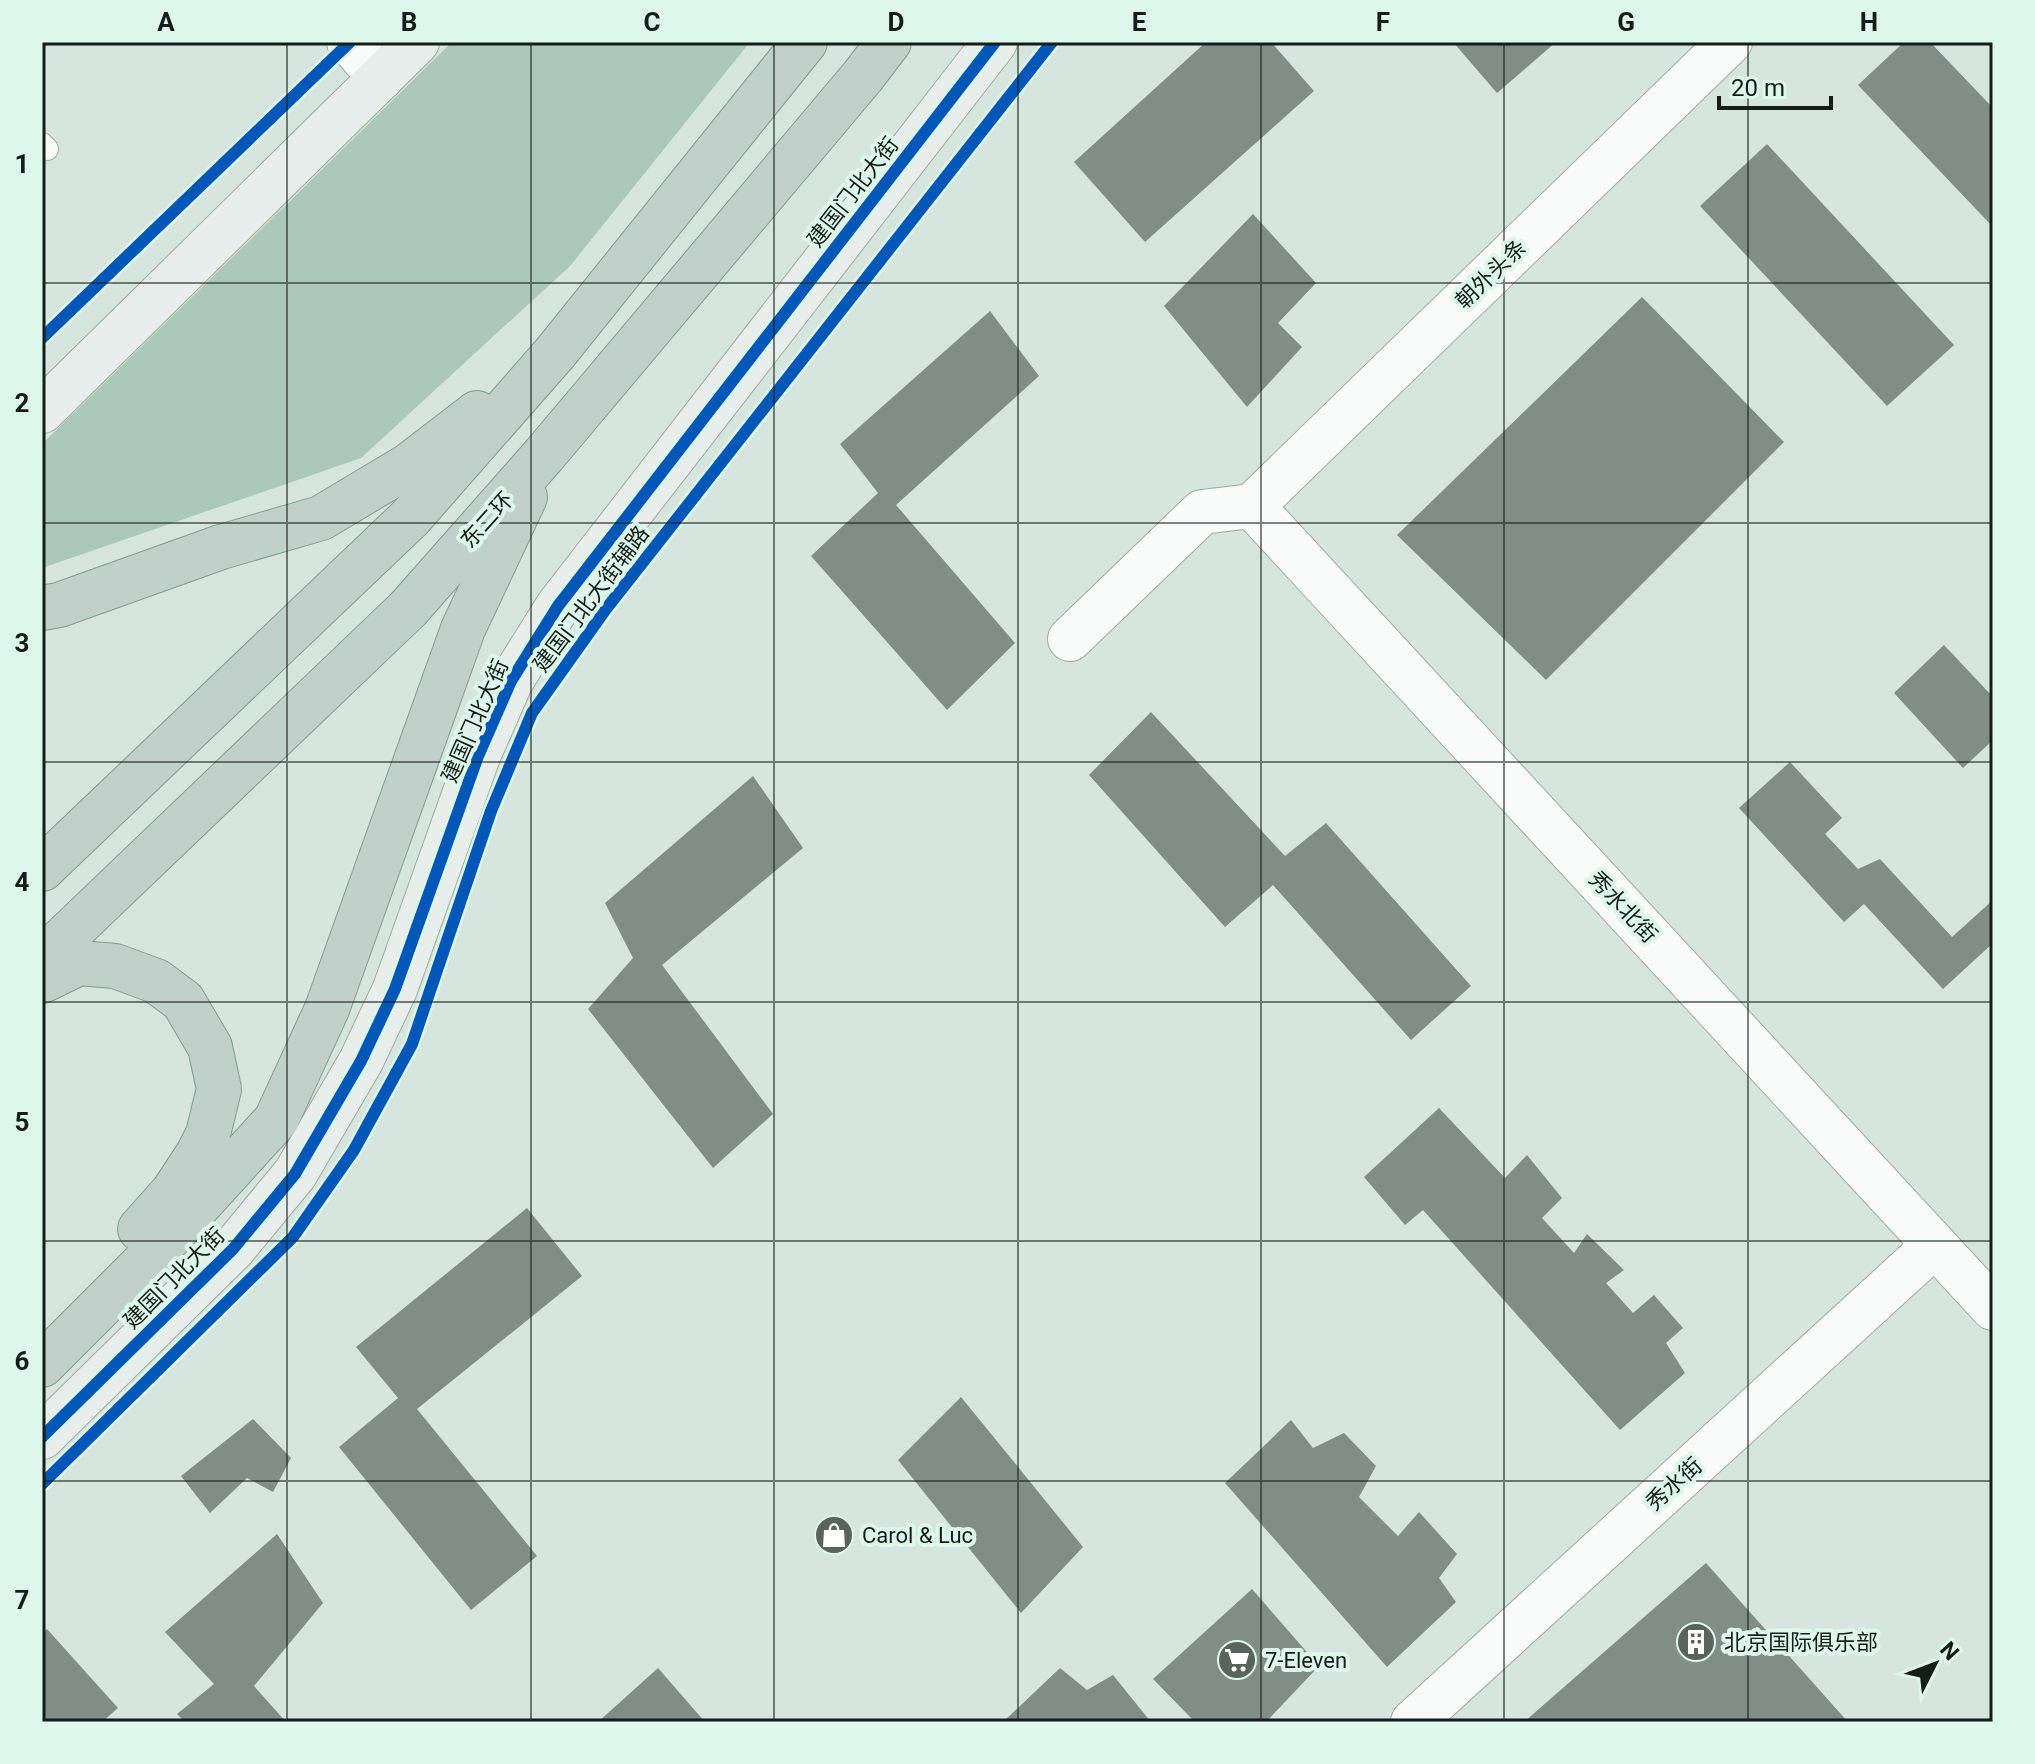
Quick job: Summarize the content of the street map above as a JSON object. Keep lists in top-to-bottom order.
{
  "streets": {
    "highway": ["东二环"],
    "street": [
      "建国门北大街",
      "朝外头条",
      "秀水北街",
      "秀水街"
    ],
    "cycle path": ["建国门北大街辅路"]
  },
  "crossings": [
    ["朝外头条", "秀水北街"],
    ["秀水北街", "秀水街"]
  ],
  "places": {
    "shop": ["Carol & Luc"],
    "building": ["北京国际俱乐部"],
    "supermarket": ["7-Eleven"]
  },
  "scale_bar": "20 m",
  "north": "top right",
  "grid": {
    "columns": [
      "A",
      "B",
      "C",
      "D",
      "E",
      "F",
      "G",
      "H"
    ],
    "rows": [
      "1",
      "2",
      "3",
      "4",
      "5",
      "6",
      "7"
    ]
  }
}
